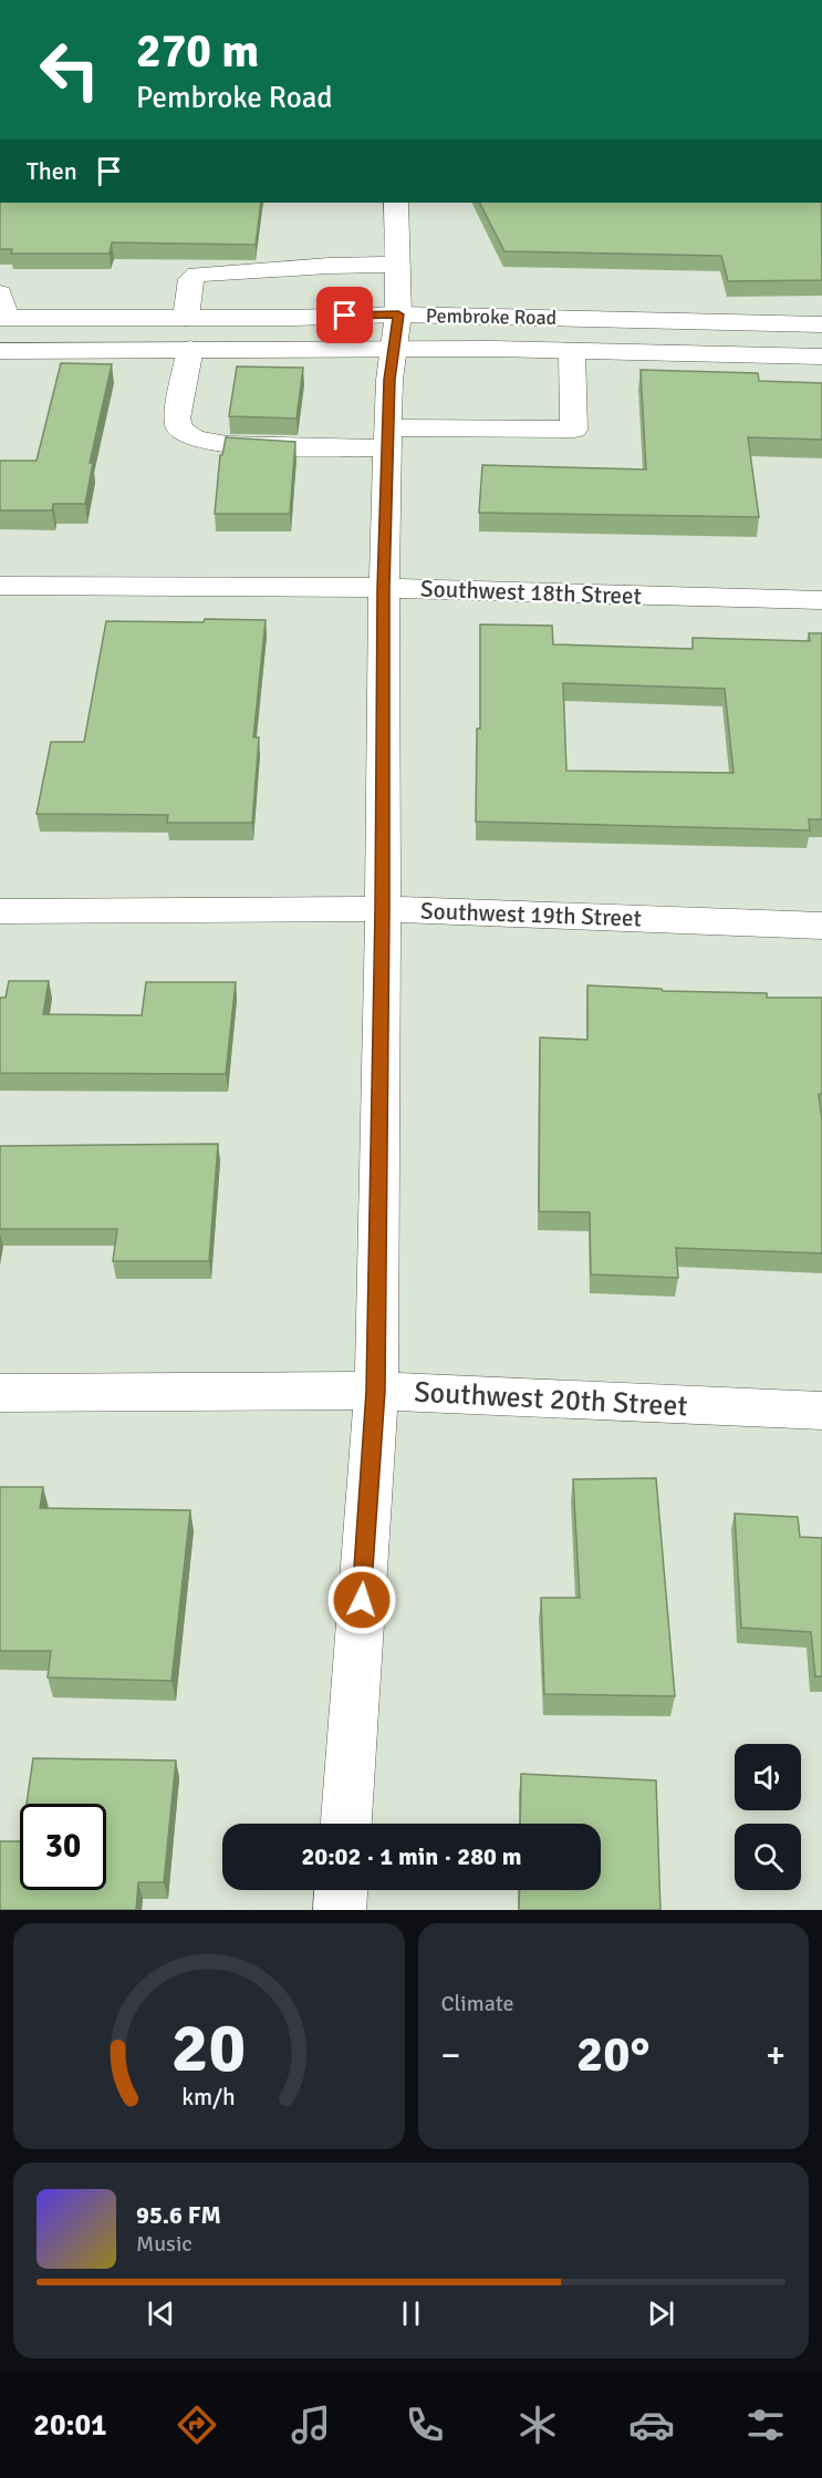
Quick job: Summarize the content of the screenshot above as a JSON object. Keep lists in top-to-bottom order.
{
  "streets": {
    "street": [
      "Pembroke Road",
      "Southwest 18th Street",
      "Southwest 19th Street",
      "Southwest 20th Street"
    ]
  },
  "page": {
    "turn": ["270 m", "Pembroke Road"],
    "then": "Then",
    "limit": "30",
    "trip": "20:02 · 1 min · 280 m",
    "tile": "Climate",
    "heat": ["−", "20°", "+"],
    "song": ["95.6 FM", "Music"],
    "tabs": "20:01",
    "gauge": ["20", "km/h"]
  }
}
